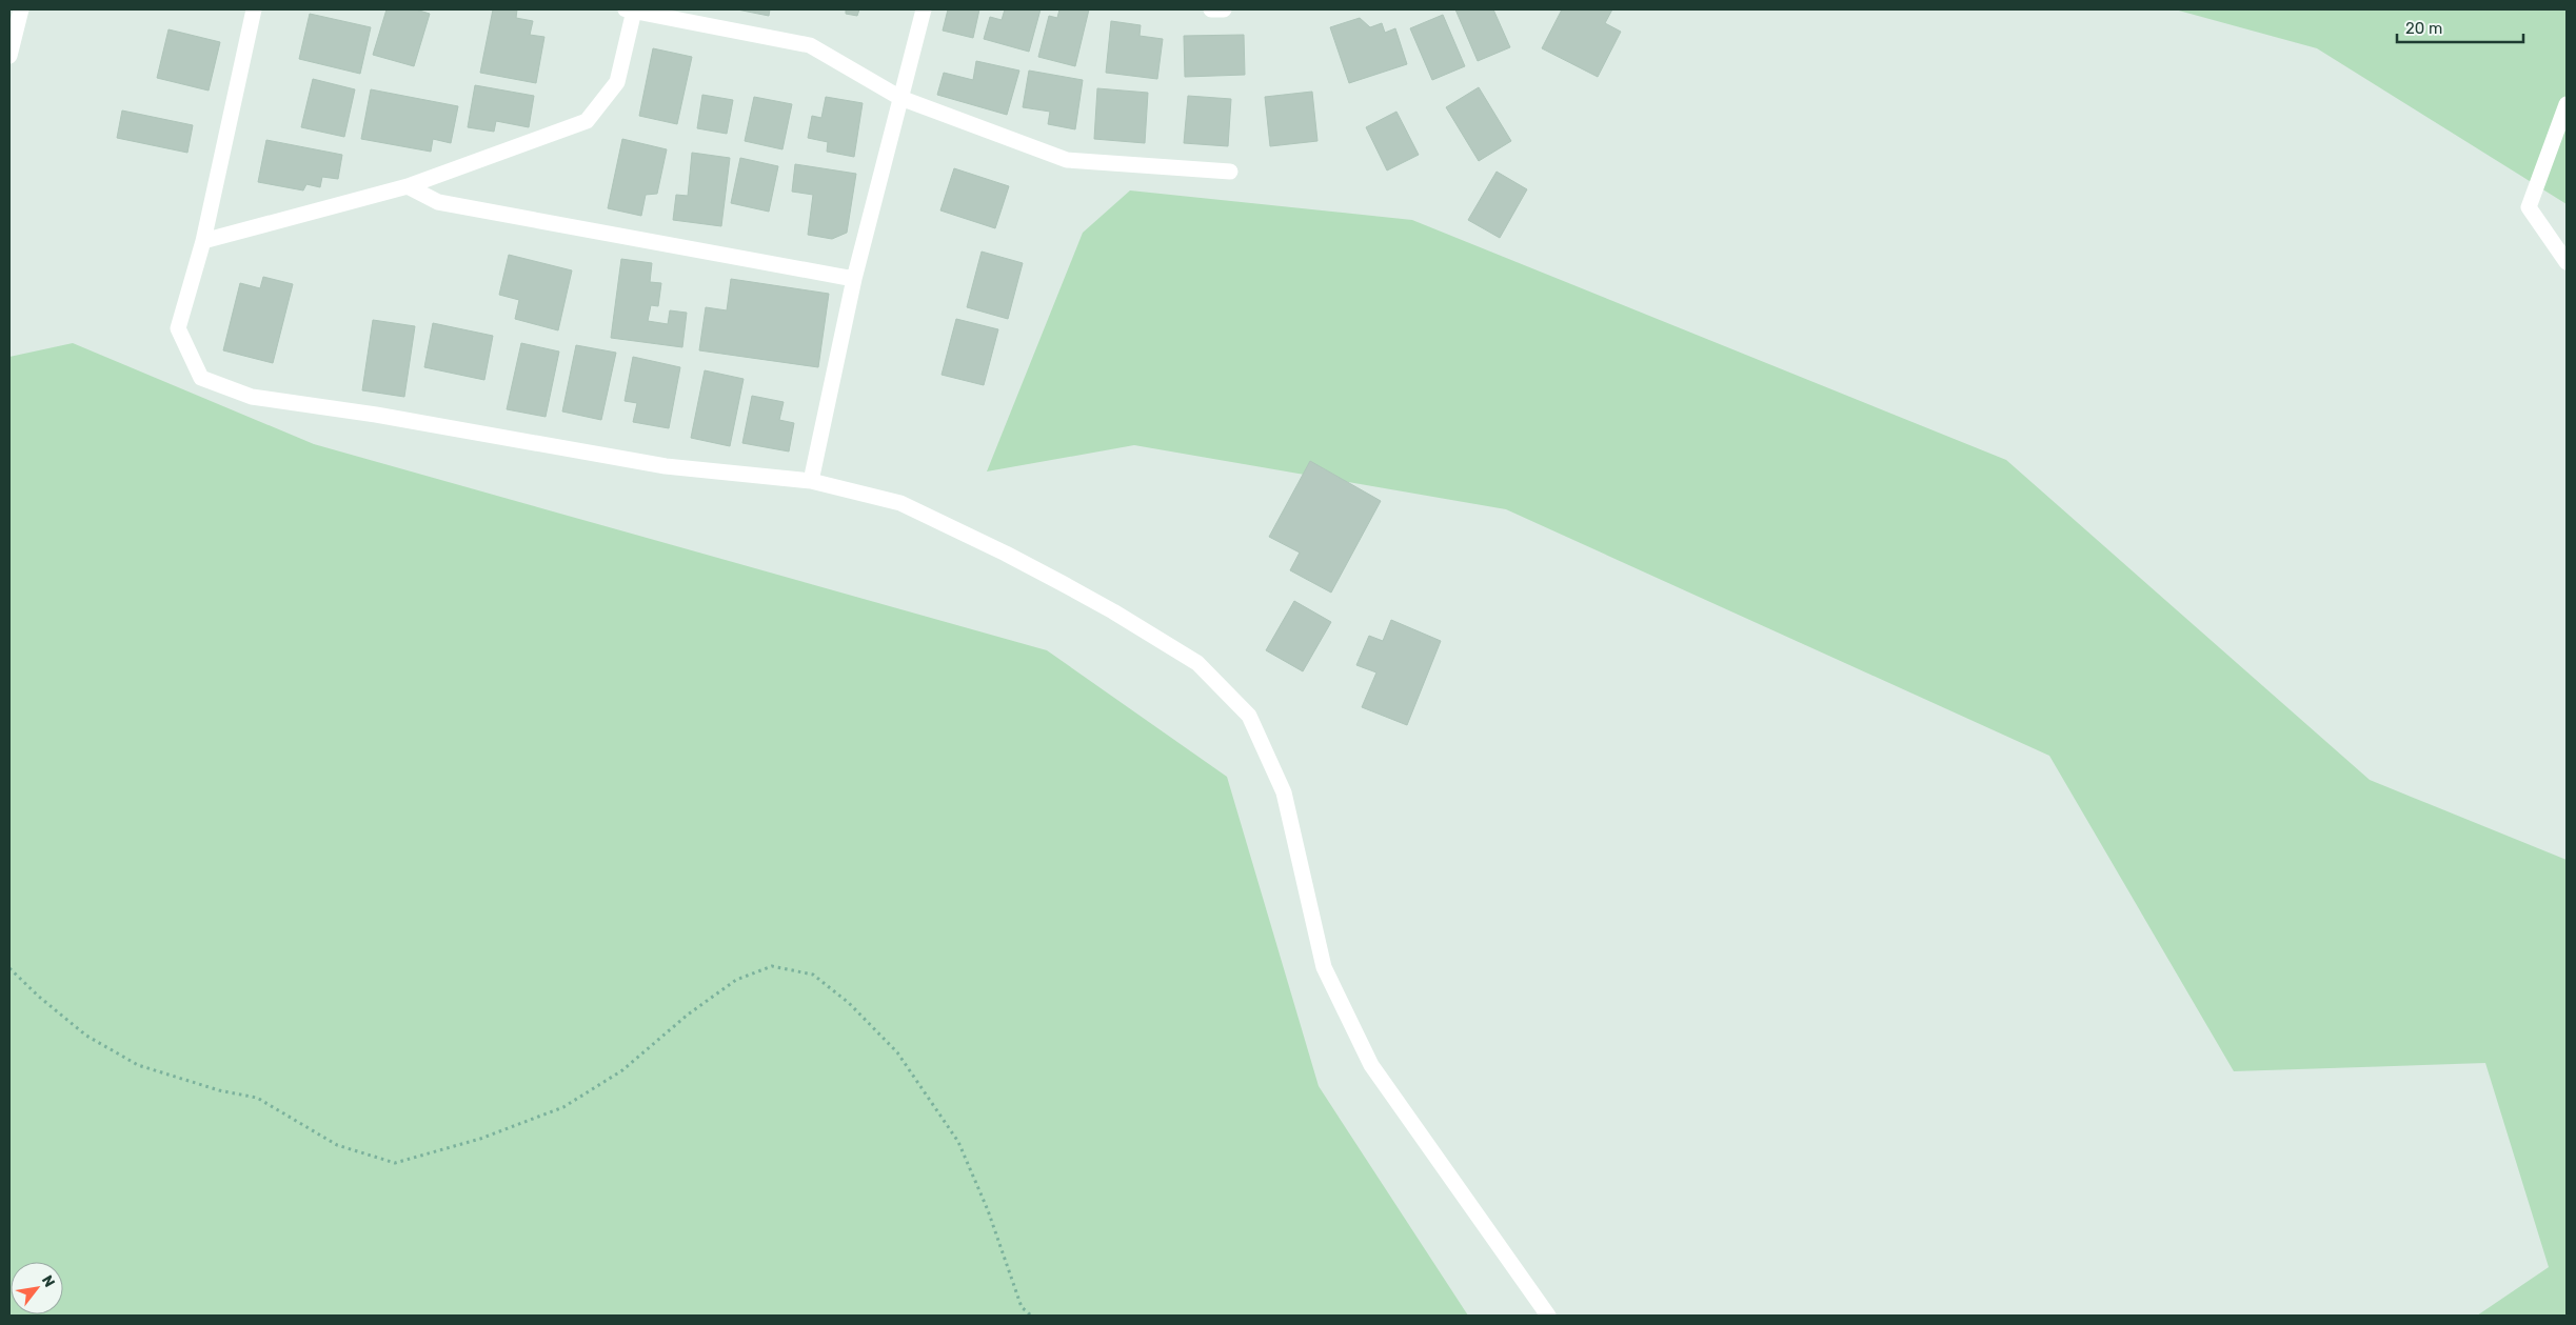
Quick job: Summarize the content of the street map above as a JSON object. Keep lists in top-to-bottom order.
{
  "scale_bar": "20 m",
  "north": "top right"
}
